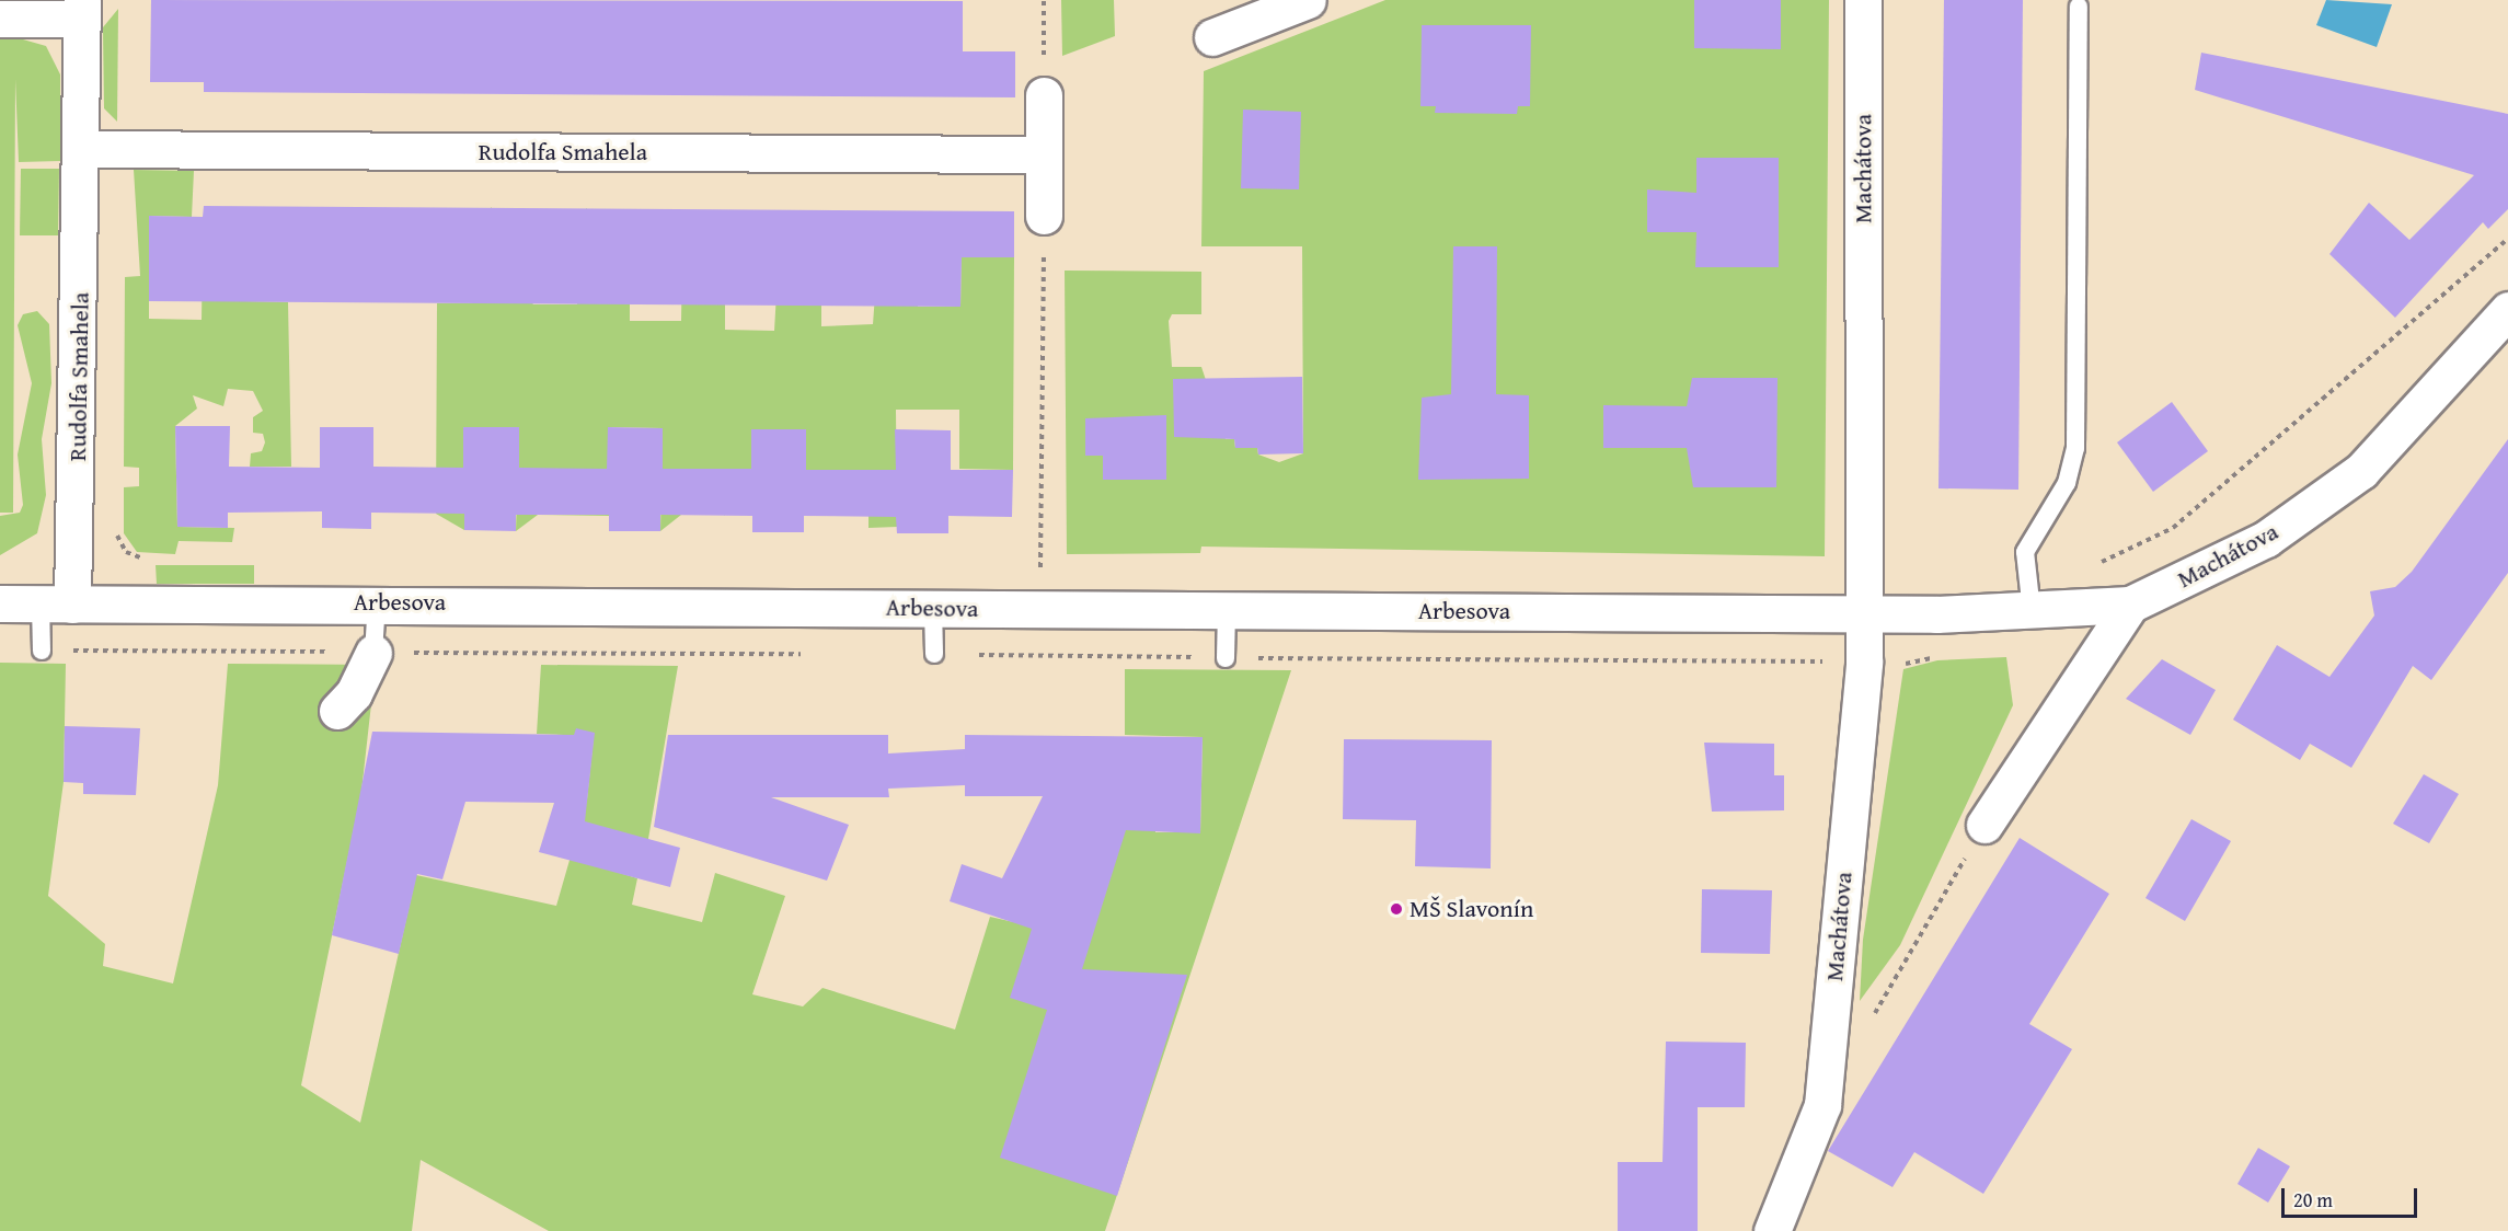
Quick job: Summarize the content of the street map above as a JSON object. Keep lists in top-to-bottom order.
{
  "streets": {
    "street": ["Rudolfa Smahela", "Machátova", "Arbesova"]
  },
  "crossings": [
    ["Rudolfa Smahela", "Arbesova"],
    ["Machátova", "Arbesova"]
  ],
  "places": ["MŠ Slavonín"],
  "scale_bar": "20 m"
}
